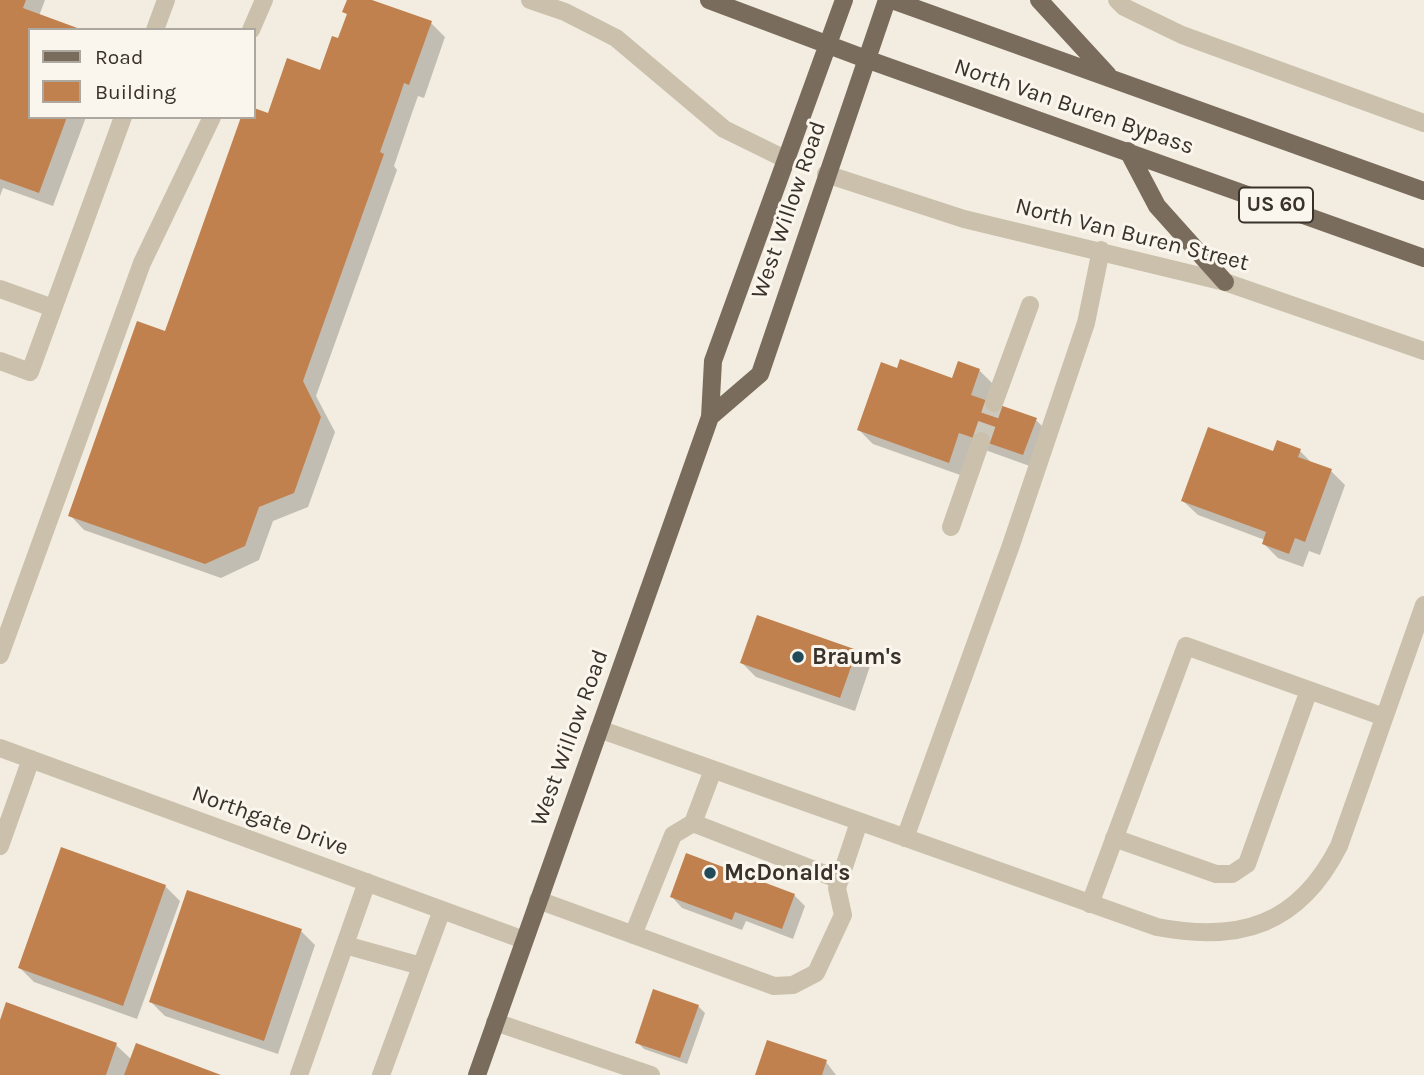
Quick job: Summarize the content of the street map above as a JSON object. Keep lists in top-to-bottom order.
{
  "streets": {
    "main road": ["North Van Buren Bypass", "US 60", "West Willow Road"],
    "street": ["North Van Buren Street", "Northgate Drive"]
  },
  "crossings": [
    ["North Van Buren Bypass", "West Willow Road"],
    ["West Willow Road", "North Van Buren Street"],
    ["West Willow Road", "Northgate Drive"]
  ],
  "places": ["Braum's", "McDonald's"],
  "legend": ["Road", "Building"]
}
